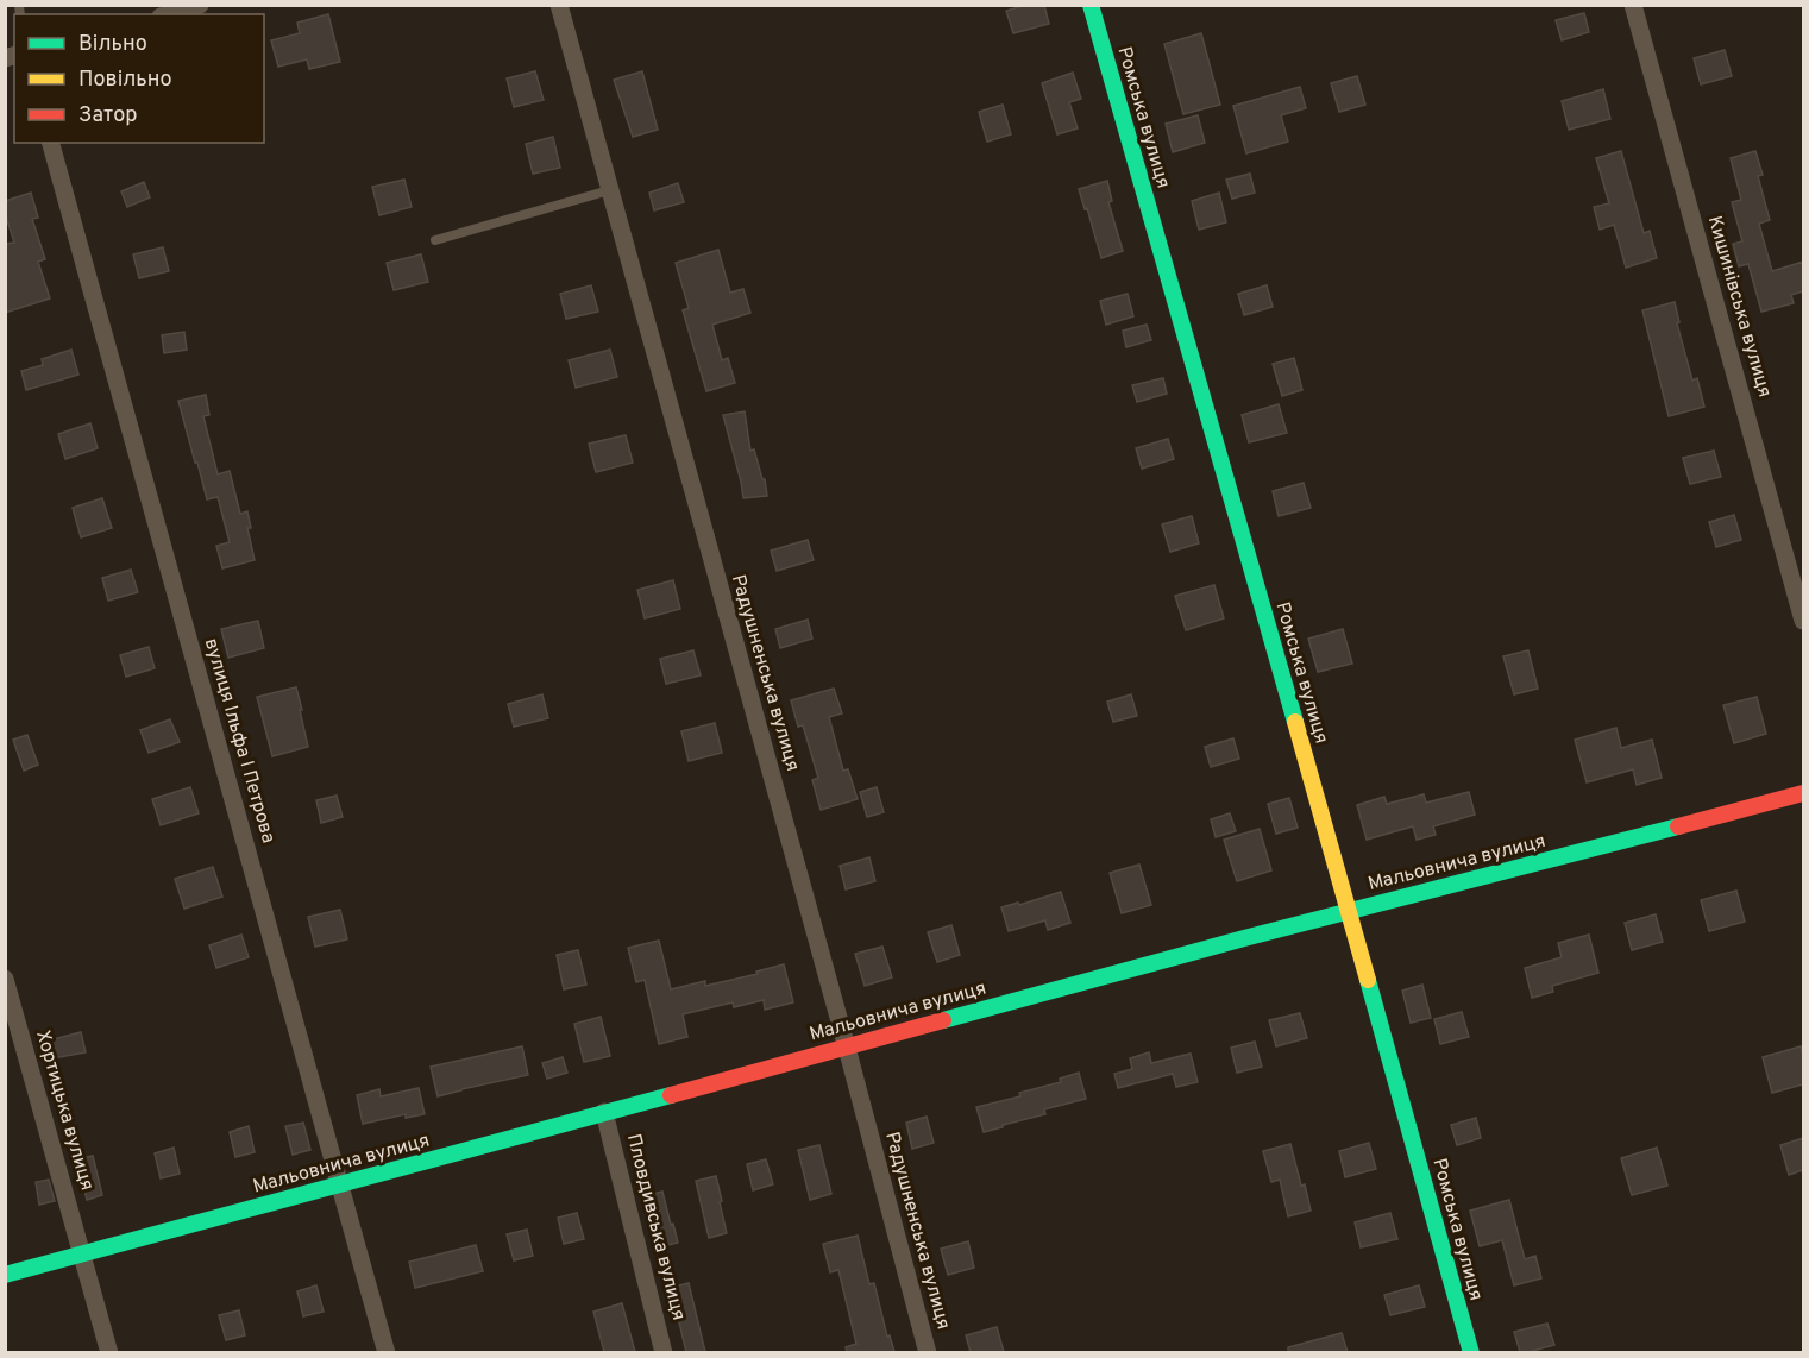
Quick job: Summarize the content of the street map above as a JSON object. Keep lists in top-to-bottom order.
{
  "streets": {
    "street": [
      "Ромська вулиця",
      "Кишинівська вулиця",
      "Радушненська вулиця",
      "вулиця Ільфа І Петрова",
      "Мальовнича вулиця",
      "Хортицька вулиця",
      "Пловдивська вулиця"
    ]
  },
  "crossings": [
    ["Ромська вулиця", "Мальовнича вулиця"],
    ["Радушненська вулиця", "Мальовнича вулиця"],
    ["вулиця Ільфа І Петрова", "Мальовнича вулиця"],
    ["Мальовнича вулиця", "Хортицька вулиця"],
    ["Мальовнича вулиця", "Пловдивська вулиця"]
  ],
  "legend": ["Вільно", "Повільно", "Затор"]
}
